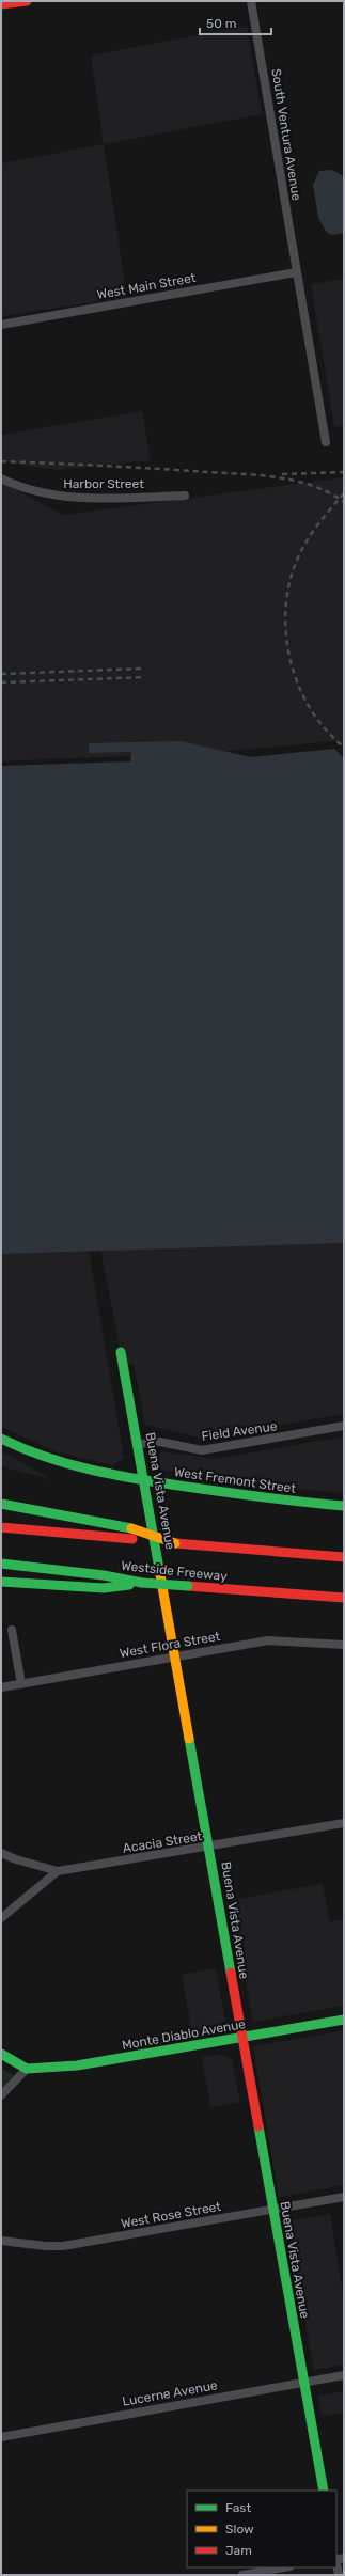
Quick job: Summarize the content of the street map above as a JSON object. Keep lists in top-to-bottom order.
{
  "streets": {
    "main road": [
      "West Fremont Street",
      "Buena Vista Avenue",
      "Westside Freeway",
      "Monte Diablo Avenue"
    ],
    "street": [
      "South Ventura Avenue",
      "West Main Street",
      "Harbor Street",
      "Field Avenue",
      "West Flora Street",
      "Acacia Street",
      "West Rose Street",
      "Lucerne Avenue"
    ]
  },
  "crossings": [
    ["South Ventura Avenue", "West Main Street"],
    ["Field Avenue", "Buena Vista Avenue"],
    ["West Fremont Street", "Buena Vista Avenue"],
    ["Buena Vista Avenue", "West Flora Street"],
    ["Buena Vista Avenue", "Acacia Street"],
    ["Buena Vista Avenue", "Monte Diablo Avenue"],
    ["Buena Vista Avenue", "West Rose Street"],
    ["Buena Vista Avenue", "Lucerne Avenue"]
  ],
  "legend": ["Fast", "Slow", "Jam"],
  "scale_bar": "50 m"
}
